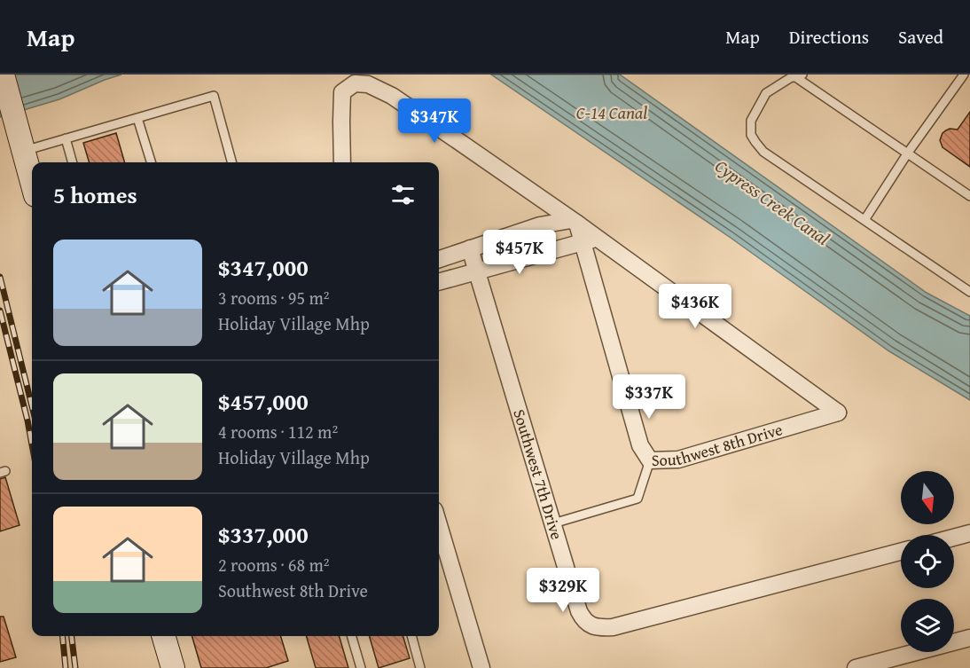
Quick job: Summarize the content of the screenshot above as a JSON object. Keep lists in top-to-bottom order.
{
  "streets": {
    "street": ["Southwest 8th Drive", "Southwest 7th Drive"]
  },
  "water": ["C-14 Canal", "Cypress Creek Canal"],
  "north": "bottom",
  "page": {
    "header": "Map",
    "nav": ["Map", "Directions", "Saved"],
    "price": [
      "$347K",
      "$457K",
      "$436K",
      "$337K",
      "$329K"
    ],
    "heading": "5 homes",
    "list": [
      {
        "name": "$347,000",
        "note": "3 rooms · 95 m² · Holiday Village Mhp"
      },
      {
        "name": "$457,000",
        "note": "4 rooms · 112 m² · Holiday Village Mhp"
      },
      {
        "name": "$337,000",
        "note": "2 rooms · 68 m² · Southwest 8th Drive"
      }
    ]
  }
}
